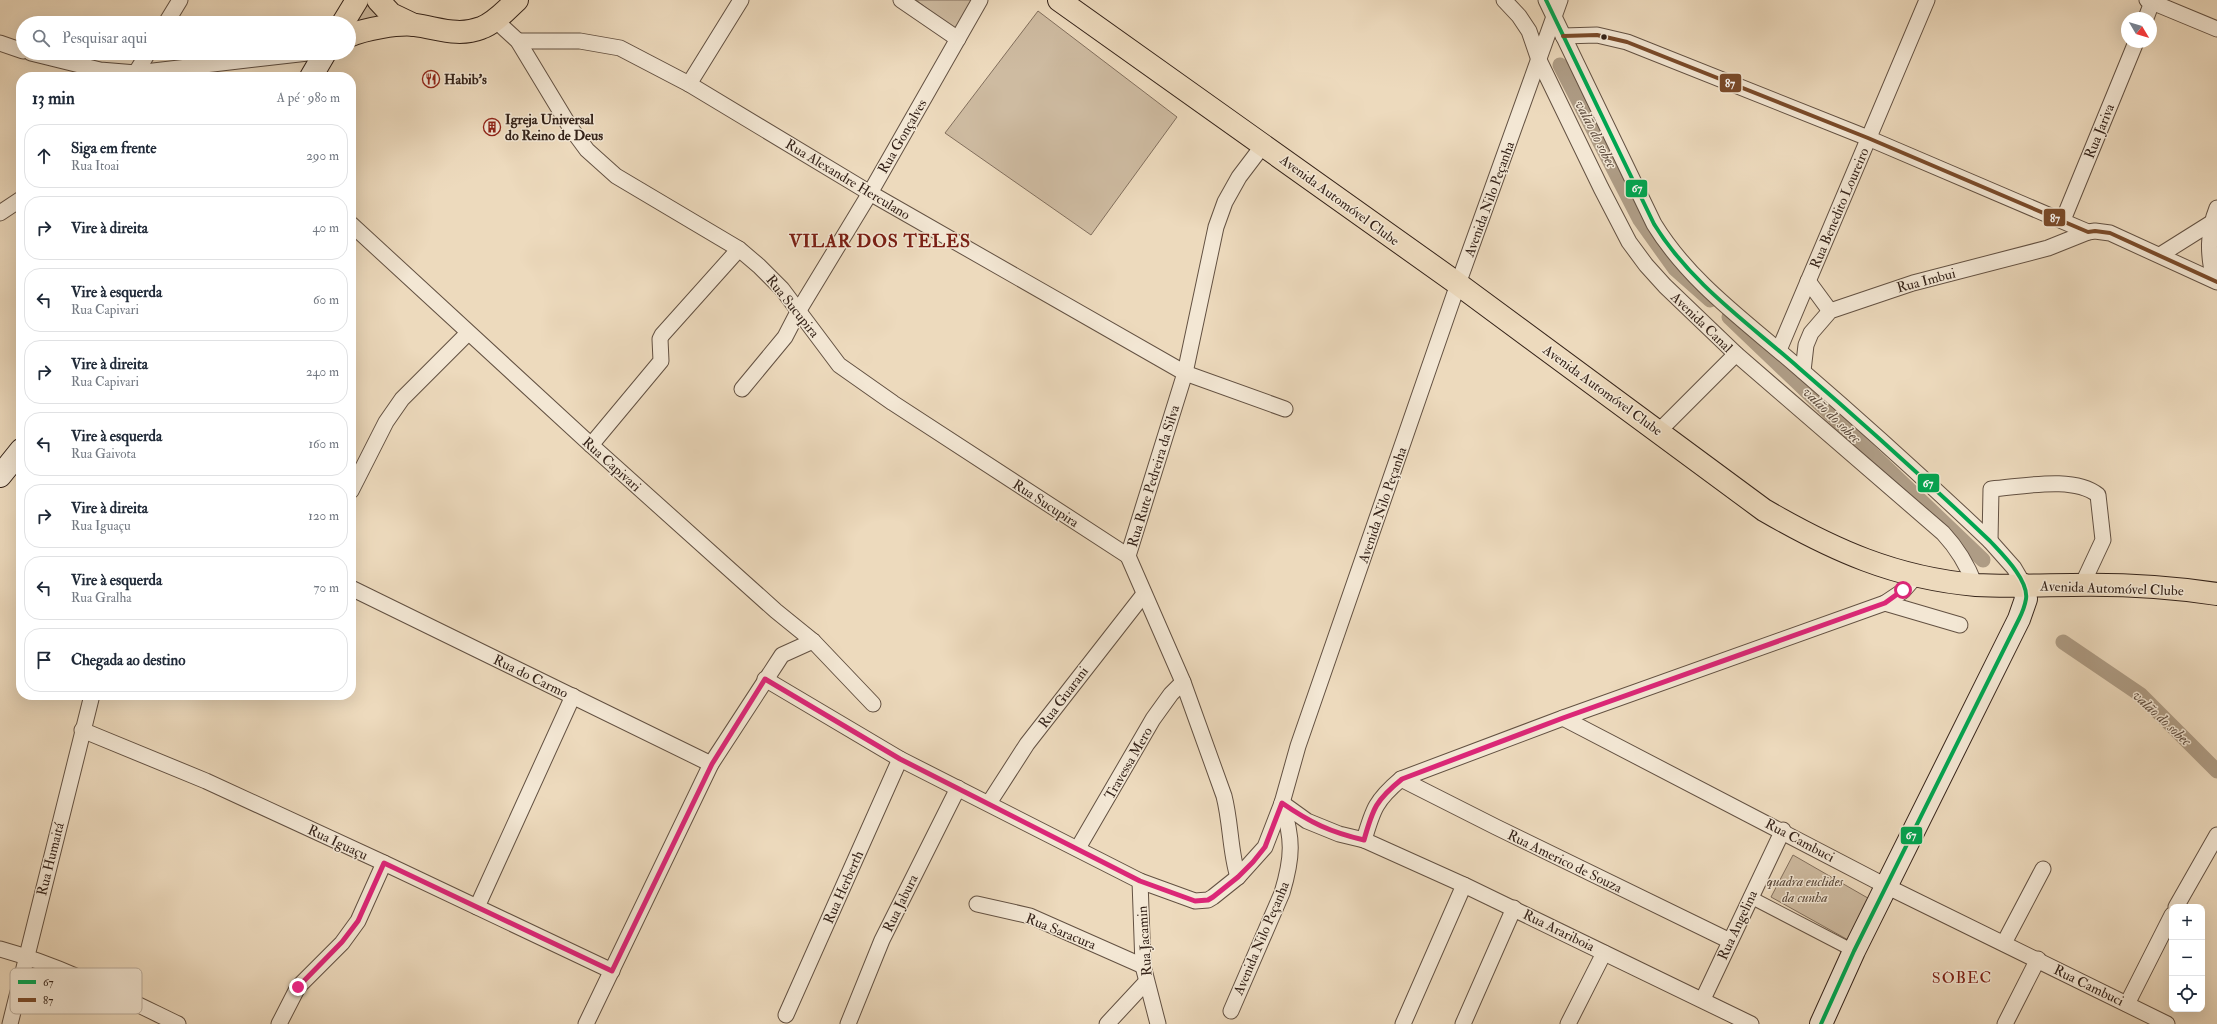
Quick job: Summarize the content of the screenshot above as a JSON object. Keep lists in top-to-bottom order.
{
  "streets": {
    "main road": ["Avenida Automóvel Clube"],
    "street": [
      "Rua Jariva",
      "Rua Gonçalves",
      "Rua Alexandre Herculano",
      "Avenida Nilo Peçanha",
      "Rua Benedito Loureiro",
      "Rua Imbui",
      "Rua Sucupira",
      "Avenida Canal",
      "Rua Capivari",
      "Rua Rute Pedreira da Silva",
      "Rua do Carmo",
      "Rua Guarani",
      "Travessa Mero",
      "Rua Cambuci",
      "Rua Iguaçu",
      "Rua Humaitá",
      "Rua Americo de Souza",
      "Rua Herberth",
      "Rua Jabura",
      "Rua Angelina",
      "Rua Arariboia",
      "Rua Saracura",
      "Rua Jacamin"
    ]
  },
  "crossings": [
    ["Rua Gonçalves", "Rua Alexandre Herculano"],
    ["Rua Gonçalves", "Rua Sucupira"],
    ["Rua Alexandre Herculano", "Rua Sucupira"],
    ["Rua Alexandre Herculano", "Rua Rute Pedreira da Silva"],
    ["Avenida Nilo Peçanha", "Avenida Automóvel Clube"],
    ["Avenida Nilo Peçanha", "Avenida Canal"],
    ["Avenida Nilo Peçanha", "Rua Arariboia"],
    ["Avenida Automóvel Clube", "Avenida Canal"],
    ["Avenida Automóvel Clube", "Rua Rute Pedreira da Silva"],
    ["Rua Benedito Loureiro", "Avenida Canal"],
    ["Rua Sucupira", "Rua Rute Pedreira da Silva"],
    ["Rua Rute Pedreira da Silva", "Rua Guarani"],
    ["Rua Rute Pedreira da Silva", "Travessa Mero"],
    ["Rua Cambuci", "Rua Angelina"],
    ["Rua Iguaçu", "Rua Humaitá"],
    ["Rua Americo de Souza", "Rua Angelina"],
    ["Rua Angelina", "Rua Arariboia"],
    ["Rua Saracura", "Rua Jacamin"]
  ],
  "districts": ["VILAR DOS TELES", "SOBEC"],
  "water": ["valão do sobec"],
  "parks": ["quadra euclides da cunha"],
  "places": {
    "restaurant": ["Habib's"],
    "building": ["Igreja Universal do Reino de Deus"]
  },
  "lines": ["transit line 67", "transit line 87"],
  "legend": ["67", "87"],
  "north": "bottom right",
  "page": {
    "search": "Pesquisar aqui",
    "heading": ["13 min", "A pé · 980 m"],
    "list": [
      ["Siga em frente", "Rua Itoai", "290 m"],
      ["Vire à direita", "40 m"],
      ["Vire à esquerda", "Rua Capivari", "60 m"],
      ["Vire à direita", "Rua Capivari", "240 m"],
      ["Vire à esquerda", "Rua Gaivota", "160 m"],
      ["Vire à direita", "Rua Iguaçu", "120 m"],
      ["Vire à esquerda", "Rua Gralha", "70 m"],
      "Chegada ao destino"
    ],
    "map_buttons": ["+", "−"]
  }
}
